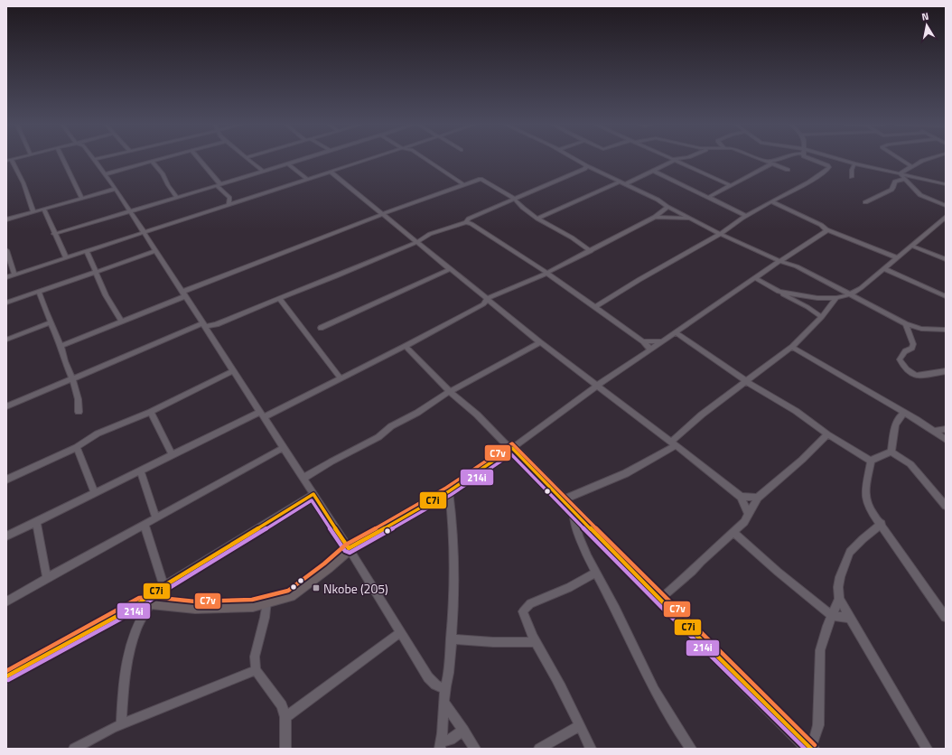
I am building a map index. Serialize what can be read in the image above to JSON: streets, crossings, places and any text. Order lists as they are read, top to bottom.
{
  "places": {
    "transit": ["Nkobe (205)"]
  },
  "lines": ["transit line C7v", "transit line C7i", "transit line 214i"],
  "north": "top"
}
